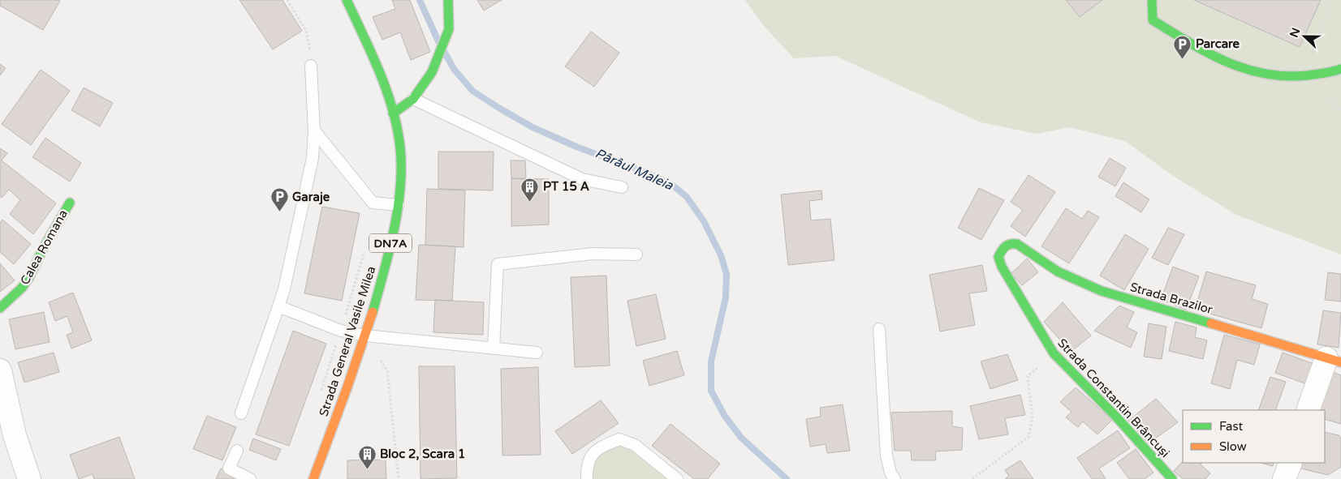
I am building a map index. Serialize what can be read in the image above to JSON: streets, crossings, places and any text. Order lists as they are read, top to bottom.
{
  "streets": {
    "street": [
      "DN7A",
      "Calea Romana",
      "Strada Brazilor",
      "Strada General Vasile Milea",
      "Strada Constantin Brâncuși"
    ]
  },
  "crossings": [
    ["Strada Brazilor", "Strada Constantin Brâncuși"]
  ],
  "water": ["Pârâul Maleia"],
  "places": {
    "parking": ["Parcare", "Garaje"],
    "building": ["PT 15 A", "Bloc 2, Scara 1"]
  },
  "legend": ["Fast", "Slow"],
  "north": "left"
}
